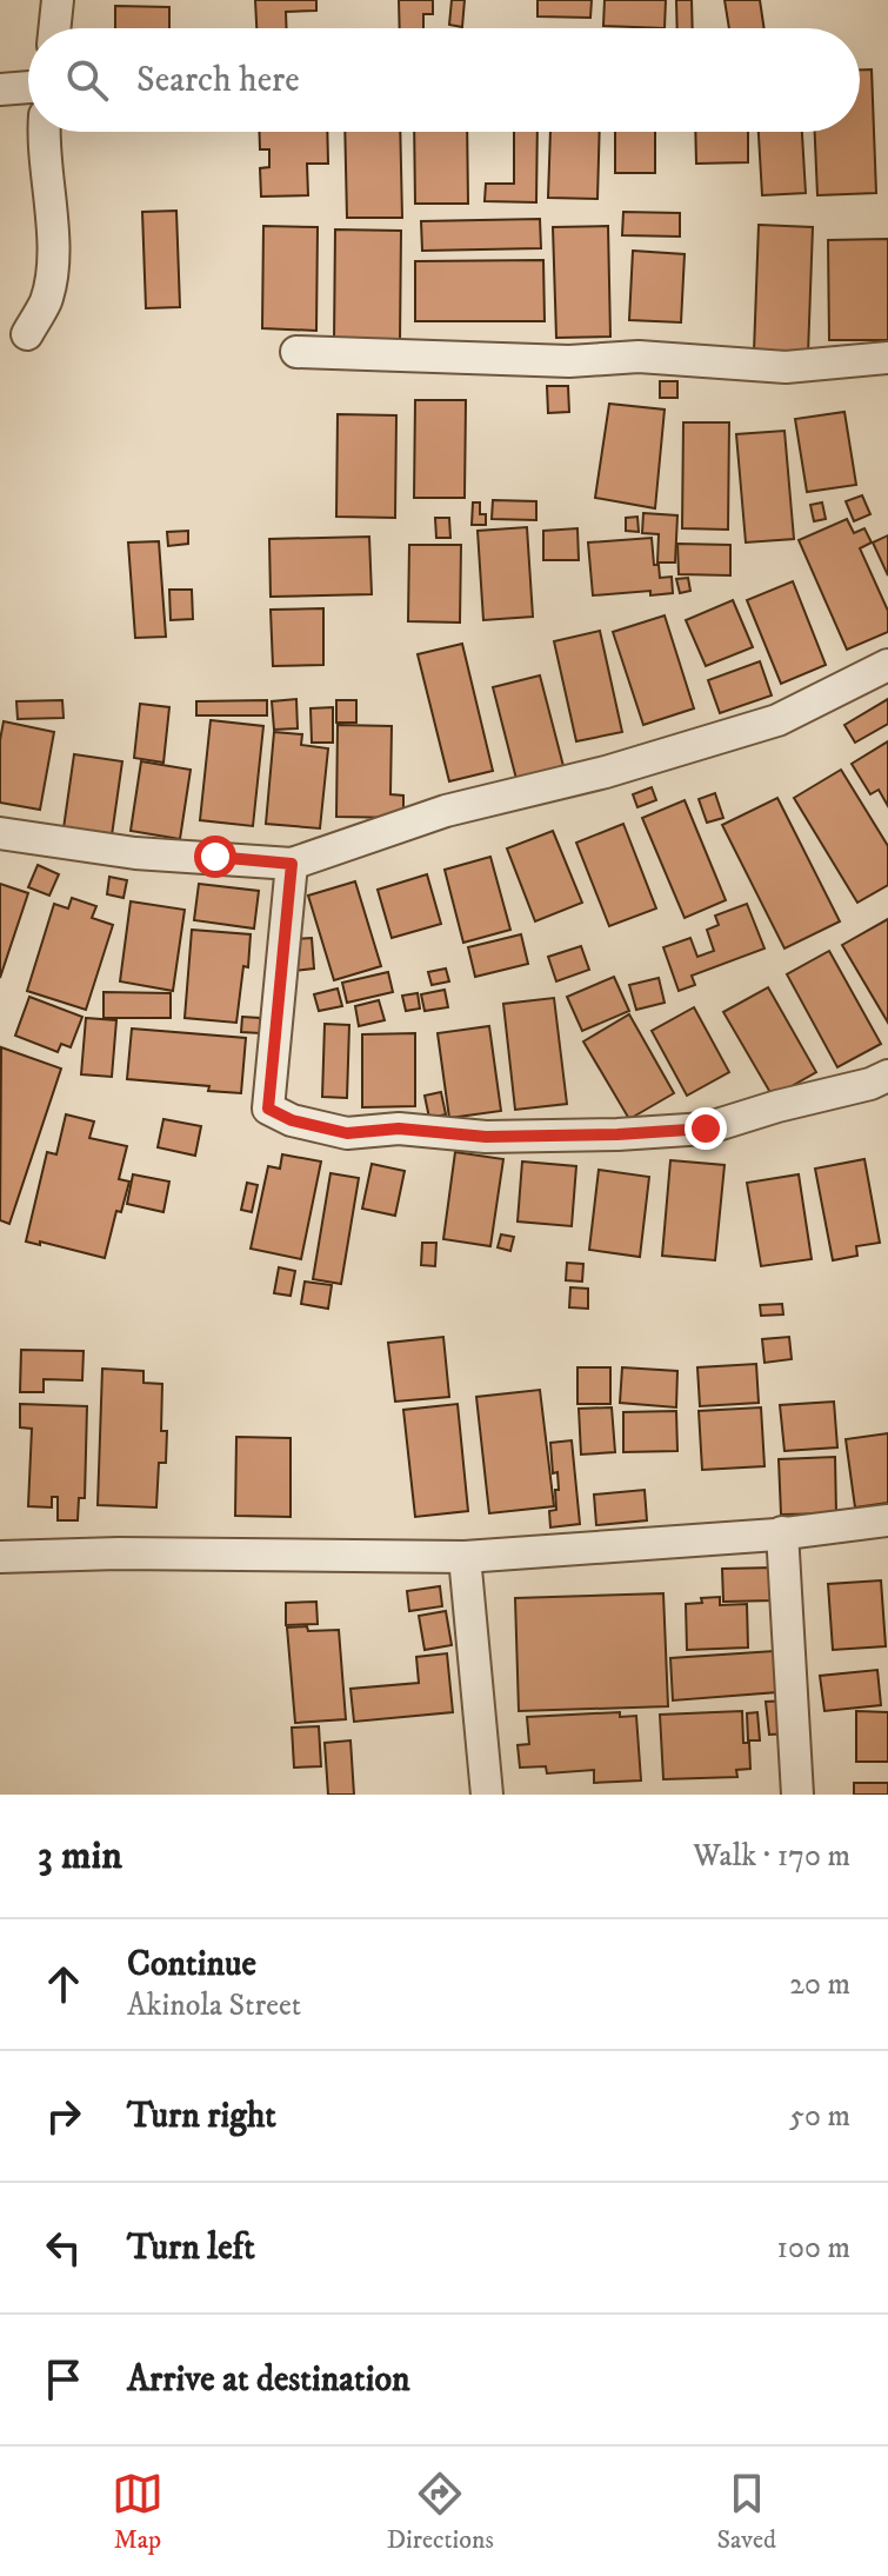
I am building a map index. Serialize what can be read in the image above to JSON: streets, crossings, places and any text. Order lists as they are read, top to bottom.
{
  "page": {
    "search": "Search here",
    "heading": ["3 min", "Walk · 170 m"],
    "list": [
      ["Continue", "Akinola Street", "20 m"],
      ["Turn right", "50 m"],
      ["Turn left", "100 m"],
      "Arrive at destination"
    ],
    "nav": ["Map", "Directions", "Saved"]
  }
}
